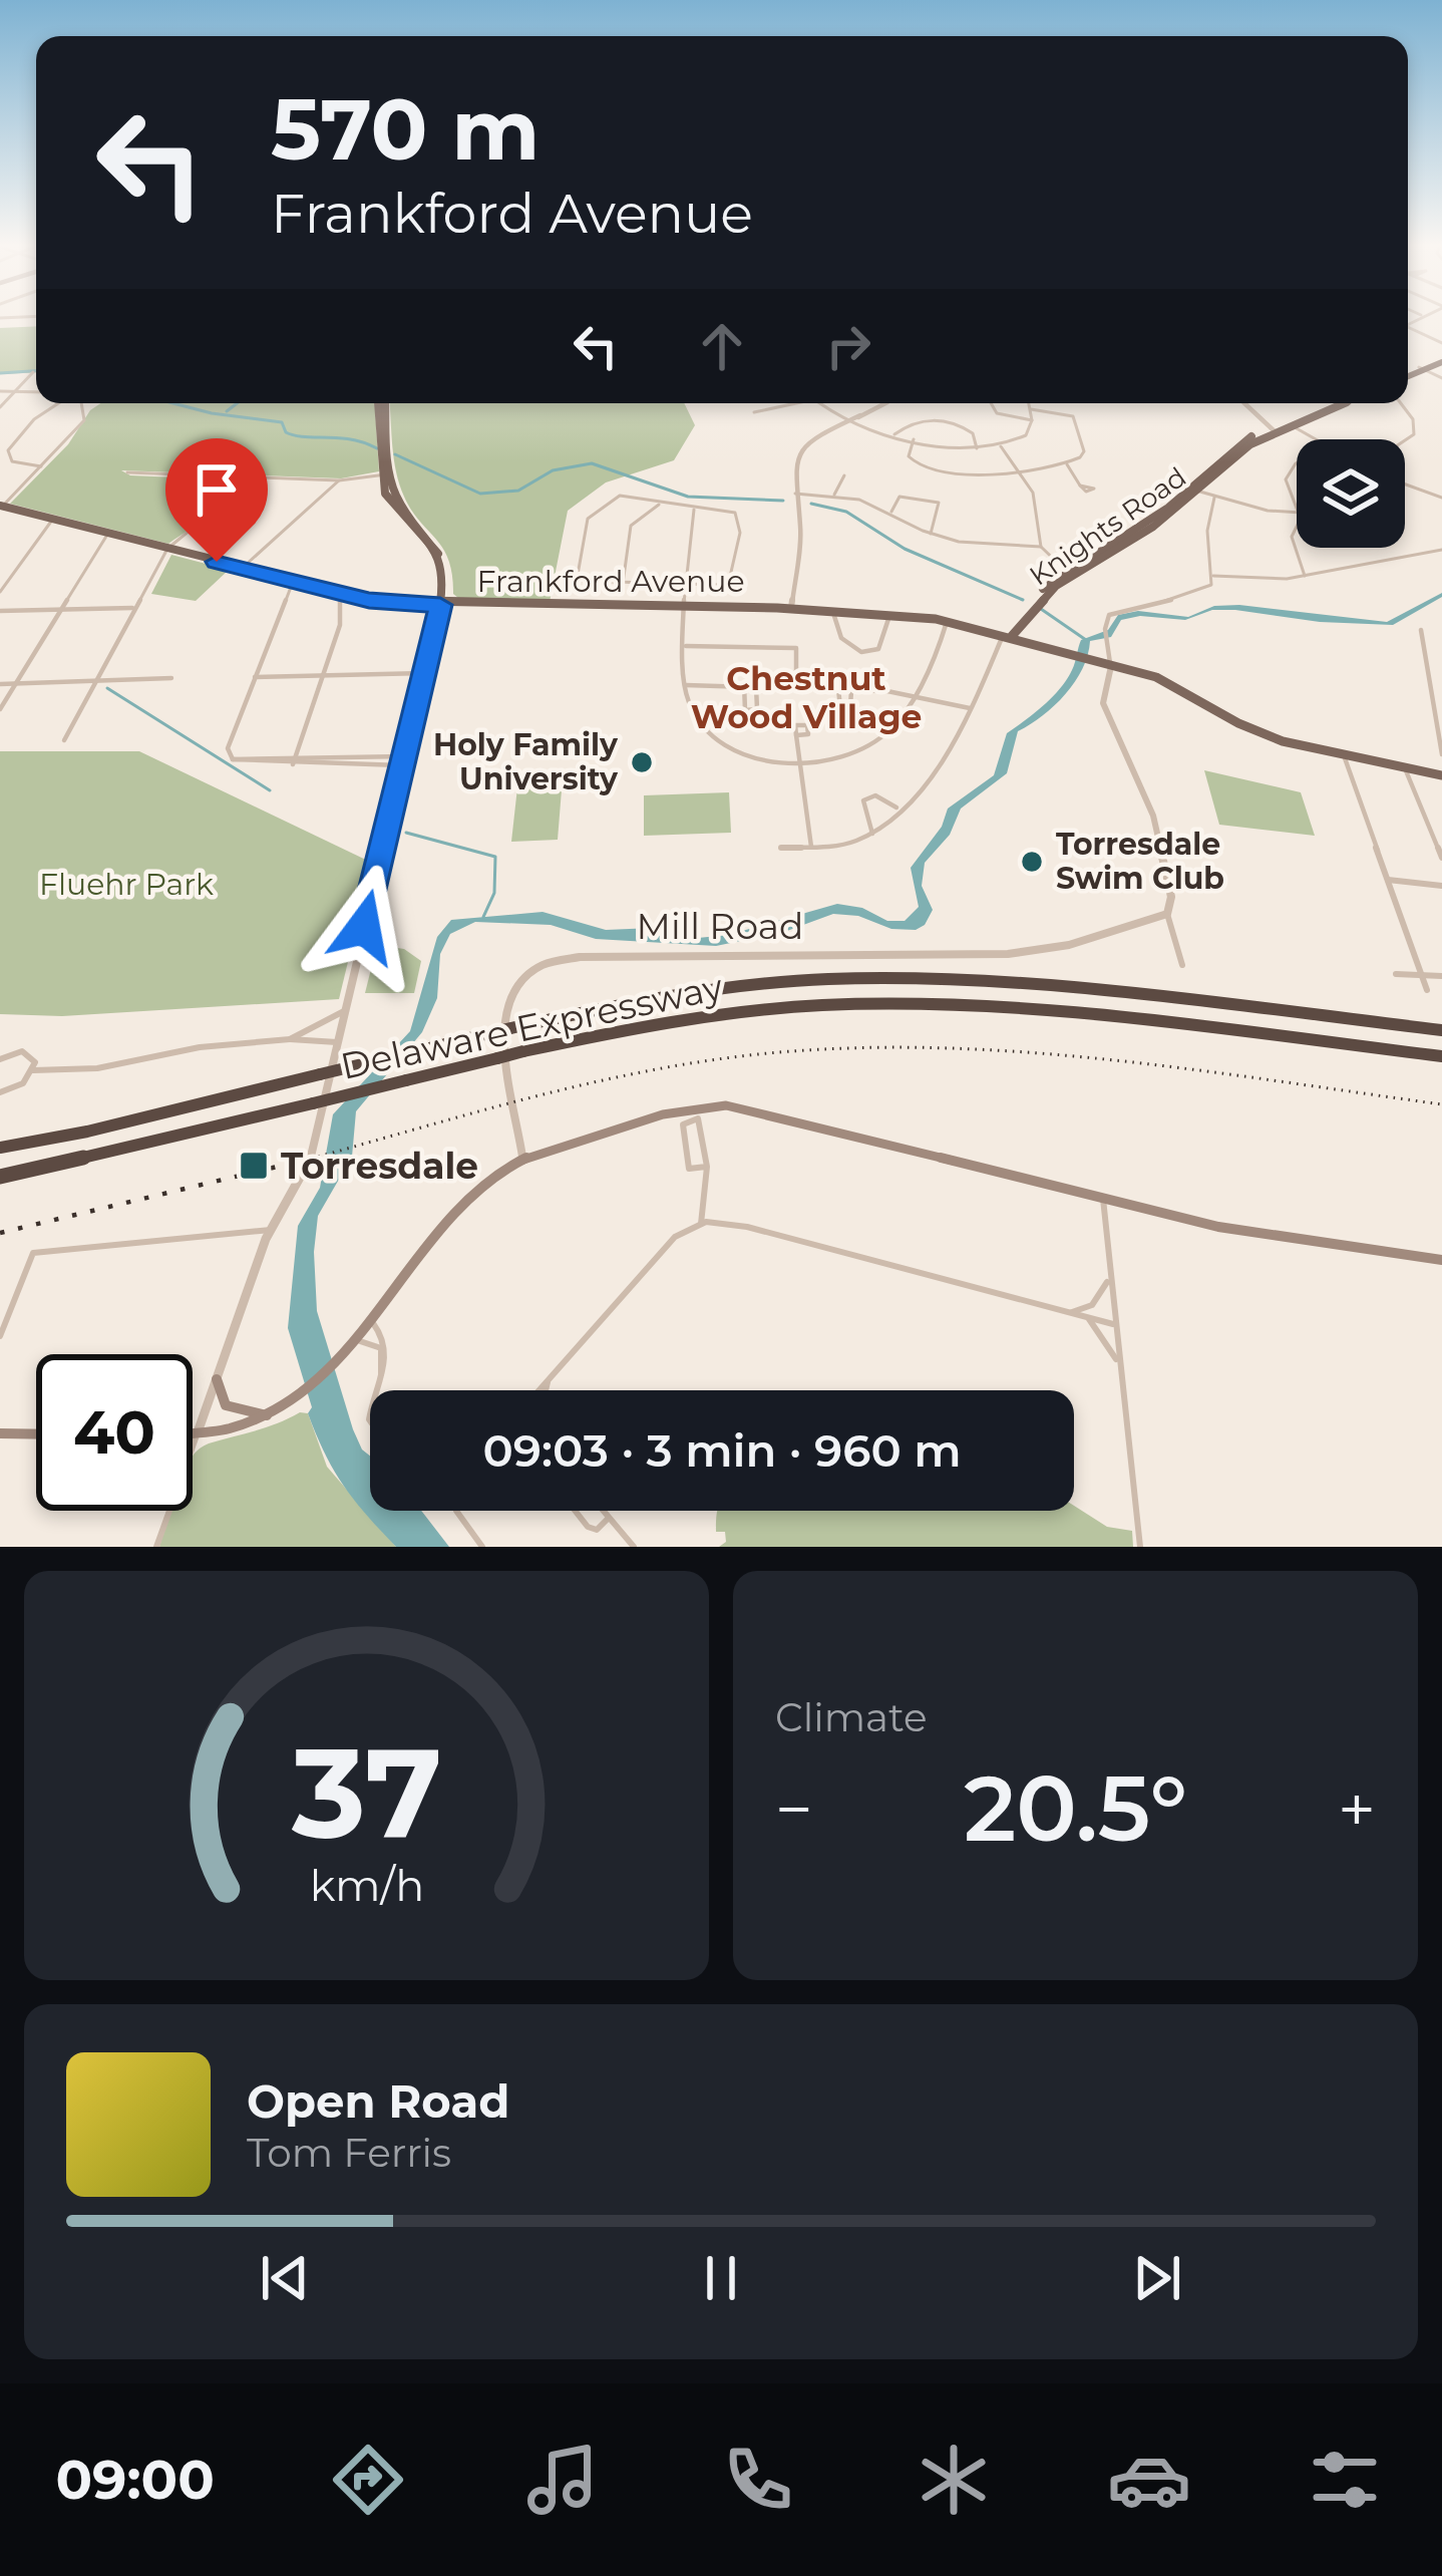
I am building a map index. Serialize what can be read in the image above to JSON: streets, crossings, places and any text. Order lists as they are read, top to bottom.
{
  "streets": {
    "highway": ["Delaware Expressway"],
    "main road": ["Knights Road", "Frankford Avenue"],
    "street": ["Mill Road"]
  },
  "crossings": [
    ["Knights Road", "Frankford Avenue"]
  ],
  "districts": ["Chestnut Wood Village"],
  "parks": ["Fluehr Park"],
  "places": {
    "other": ["Holy Family University", "Torresdale Swim Club"],
    "transit": ["Torresdale"]
  },
  "page": {
    "turn": ["570 m", "Frankford Avenue"],
    "limit": "40",
    "trip": "09:03 · 3 min · 960 m",
    "tile": "Climate",
    "heat": ["−", "20.5°", "+"],
    "song": ["Open Road", "Tom Ferris"],
    "tabs": "09:00",
    "gauge": ["37", "km/h"]
  }
}
